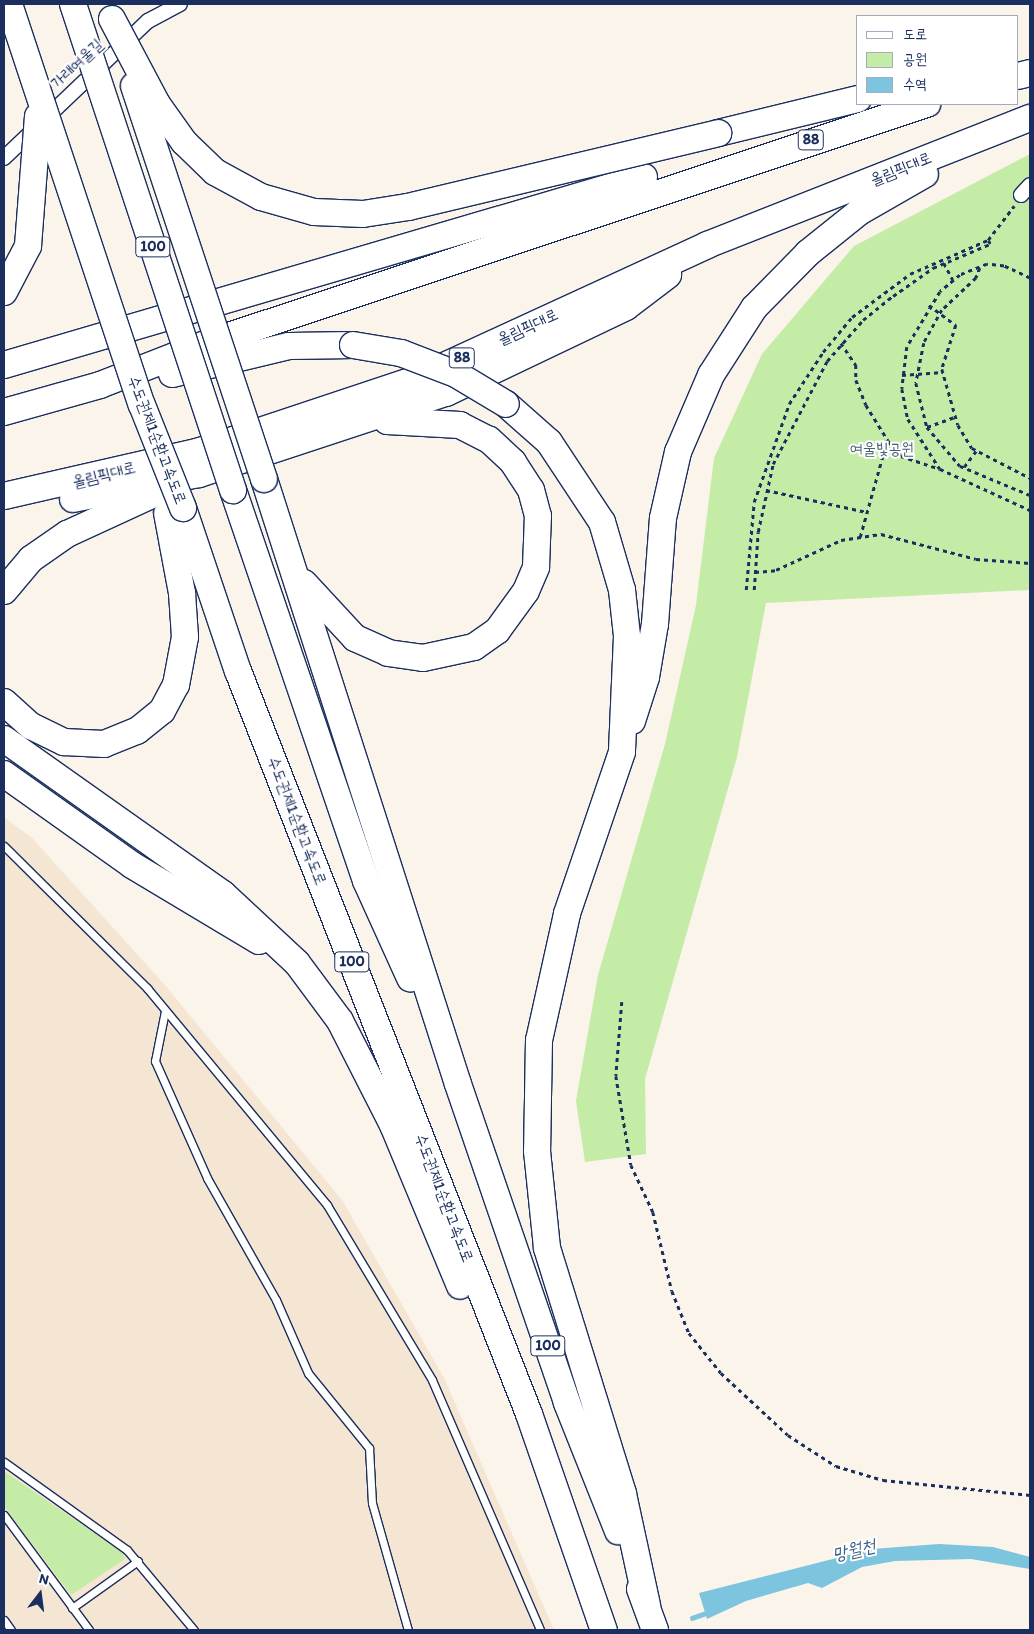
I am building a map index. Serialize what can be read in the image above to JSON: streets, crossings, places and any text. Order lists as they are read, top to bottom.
{
  "streets": {
    "highway": [
      "88",
      "올림픽대로",
      "100",
      "수도권제1순환고속도로"
    ],
    "street": ["가래여울길"]
  },
  "water": ["망월천"],
  "parks": ["여울빛공원"],
  "legend": ["도로", "공원", "수역"],
  "north": "top"
}
